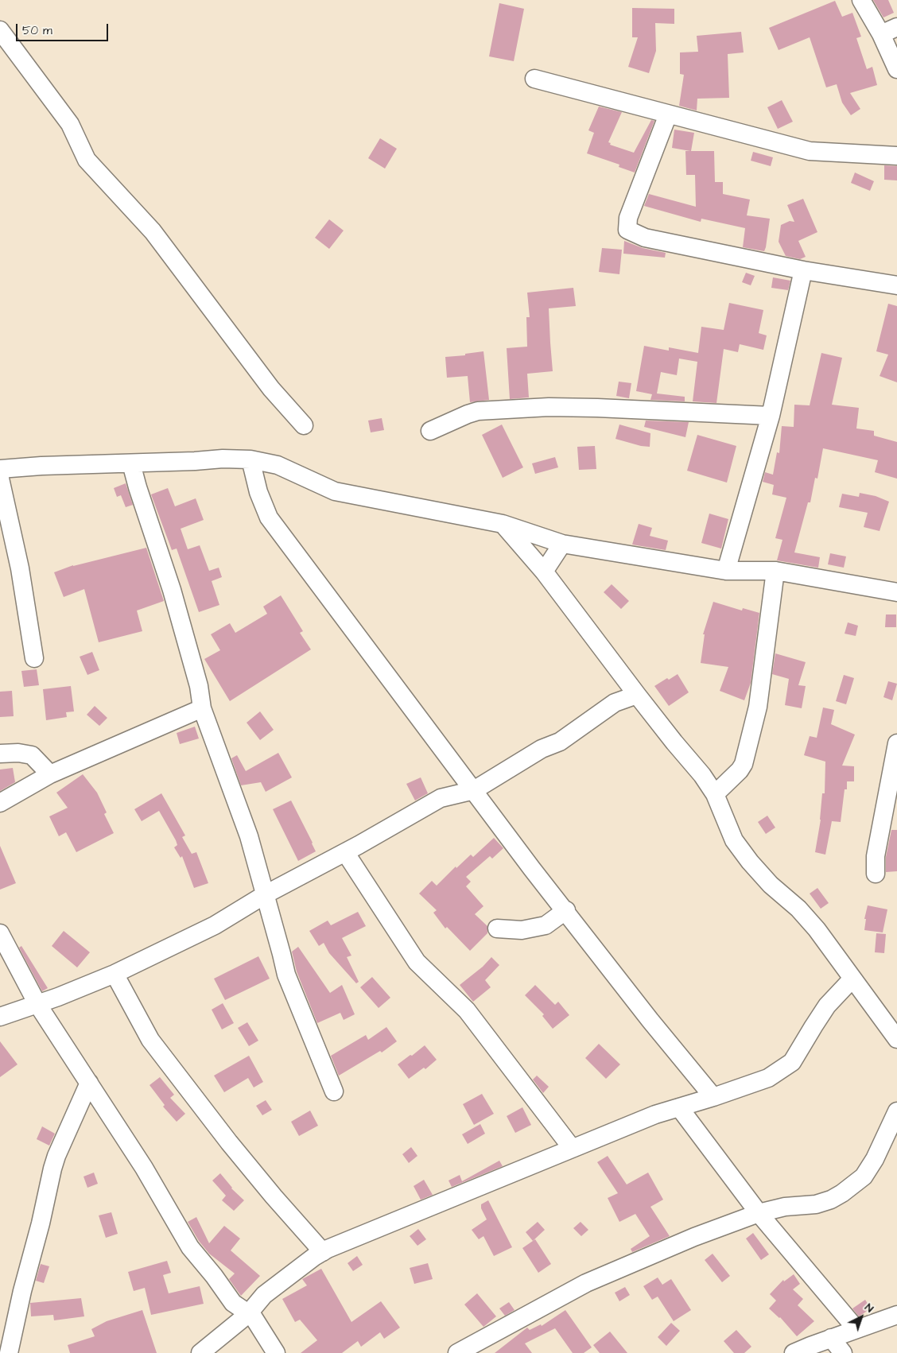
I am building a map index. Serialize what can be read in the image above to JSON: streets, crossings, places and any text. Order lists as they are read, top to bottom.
{
  "scale_bar": "50 m",
  "north": "top right"
}
